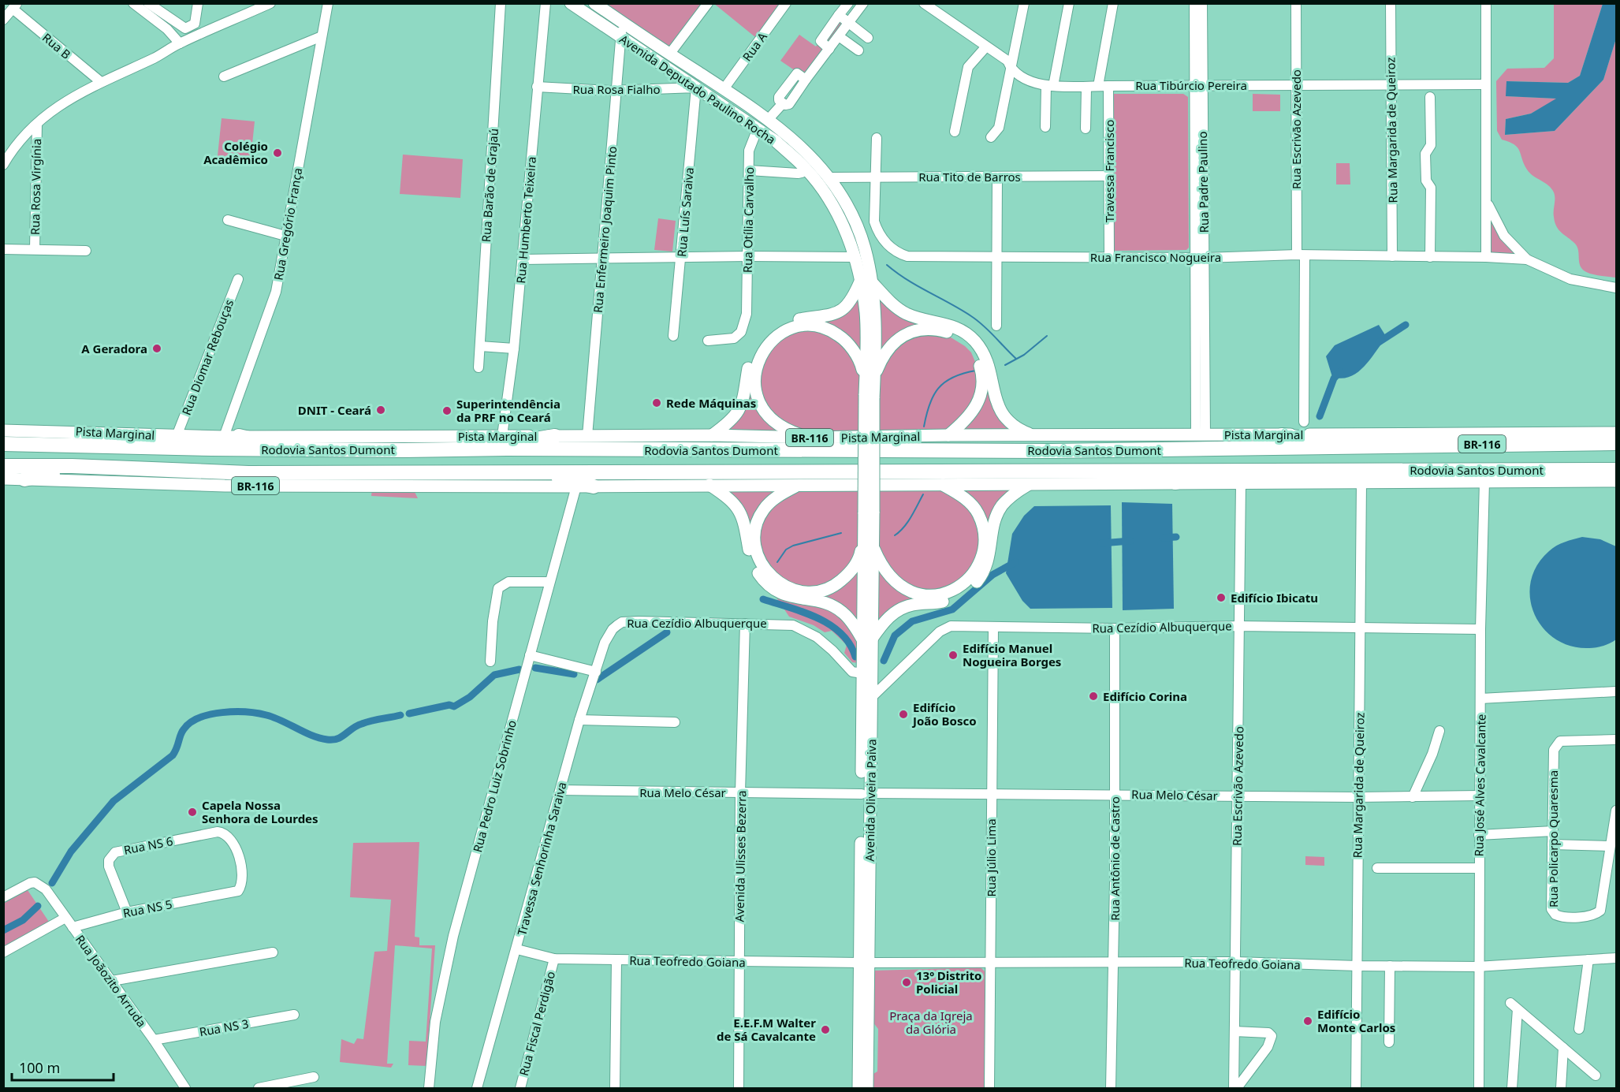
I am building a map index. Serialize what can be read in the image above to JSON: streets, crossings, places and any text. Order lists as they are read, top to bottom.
{
  "streets": {
    "highway": ["BR-116", "Rodovia Santos Dumont"],
    "main road": ["Avenida Deputado Paulino Rocha", "Pista Marginal", "Avenida Oliveira Paiva"],
    "street": [
      "Rua B",
      "Rua A",
      "Rua Tibúrcio Pereira",
      "Rua Rosa Fialho",
      "Rua Escrivão Azevedo",
      "Rua Margarida de Queiroz",
      "Travessa Francisco",
      "Rua Tito de Barros",
      "Rua Padre Paulino",
      "Rua Barão de Grajaú",
      "Rua Rosa Virgínia",
      "Rua Luís Saraiva",
      "Rua Humberto Teixeira",
      "Rua Otília Carvalho",
      "Rua Gregório França",
      "Rua Enfermeiro Joaquim Pinto",
      "Rua Francisco Nogueira",
      "Rua Diomar Rebouças",
      "Rua Cezídio Albuquerque",
      "Rua José Alves Cavalcante",
      "Rua Pedro Luiz Sobrinho",
      "Rua Melo César",
      "Rua Policarpo Quaresma",
      "Rua NS 6",
      "Avenida Ulisses Bezerra",
      "Rua Júlio Lima",
      "Travessa Senhorinha Saraiva",
      "Rua Antônio de Castro",
      "Rua NS 5",
      "Rua Teofredo Goiana",
      "Rua Joãozito Arruda",
      "Rua Fiscal Perdigão",
      "Rua NS 3"
    ]
  },
  "crossings": [
    ["Rua A", "Avenida Deputado Paulino Rocha"],
    ["Rua Tibúrcio Pereira", "Rua Escrivão Azevedo"],
    ["Rua Tibúrcio Pereira", "Rua Margarida de Queiroz"],
    ["Rua Tibúrcio Pereira", "Travessa Francisco"],
    ["Rua Tibúrcio Pereira", "Rua Padre Paulino"],
    ["Rua Rosa Fialho", "Avenida Deputado Paulino Rocha"],
    ["Rua Rosa Fialho", "Rua Luís Saraiva"],
    ["Rua Rosa Fialho", "Rua Humberto Teixeira"],
    ["Rua Rosa Fialho", "Rua Enfermeiro Joaquim Pinto"],
    ["Avenida Deputado Paulino Rocha", "Rua Tito de Barros"],
    ["Avenida Deputado Paulino Rocha", "Rua Luís Saraiva"],
    ["Avenida Deputado Paulino Rocha", "Rua Otília Carvalho"],
    ["Avenida Deputado Paulino Rocha", "Rua Enfermeiro Joaquim Pinto"],
    ["Avenida Deputado Paulino Rocha", "Avenida Oliveira Paiva"],
    ["Rua Escrivão Azevedo", "Rua Francisco Nogueira"],
    ["Rua Escrivão Azevedo", "BR-116"],
    ["Rua Escrivão Azevedo", "Rodovia Santos Dumont"],
    ["Rua Escrivão Azevedo", "Rua Cezídio Albuquerque"],
    ["Rua Escrivão Azevedo", "Rua Melo César"],
    ["Rua Escrivão Azevedo", "Rua Teofredo Goiana"],
    ["Rua Margarida de Queiroz", "Rua Francisco Nogueira"],
    ["Rua Margarida de Queiroz", "BR-116"],
    ["Rua Margarida de Queiroz", "Rua Cezídio Albuquerque"],
    ["Rua Margarida de Queiroz", "Rua Melo César"],
    ["Rua Margarida de Queiroz", "Rua Teofredo Goiana"],
    ["Travessa Francisco", "Rua Tito de Barros"],
    ["Travessa Francisco", "Rua Francisco Nogueira"],
    ["Rua Tito de Barros", "Rua Francisco Nogueira"],
    ["Rua Padre Paulino", "Rua Francisco Nogueira"],
    ["Rua Padre Paulino", "Pista Marginal"],
    ["Rua Humberto Teixeira", "Pista Marginal"],
    ["Rua Gregório França", "Pista Marginal"],
    ["Rua Enfermeiro Joaquim Pinto", "Pista Marginal"],
    ["Rua Diomar Rebouças", "Pista Marginal"],
    ["BR-116", "Rodovia Santos Dumont"],
    ["BR-116", "Rua José Alves Cavalcante"],
    ["BR-116", "Rua Pedro Luiz Sobrinho"],
    ["Rua Cezídio Albuquerque", "Rua José Alves Cavalcante"],
    ["Rua Cezídio Albuquerque", "Avenida Oliveira Paiva"],
    ["Rua Cezídio Albuquerque", "Avenida Ulisses Bezerra"],
    ["Rua Cezídio Albuquerque", "Rua Júlio Lima"],
    ["Rua Cezídio Albuquerque", "Travessa Senhorinha Saraiva"],
    ["Rua Cezídio Albuquerque", "Rua Antônio de Castro"],
    ["Rua José Alves Cavalcante", "Rua Melo César"],
    ["Rua José Alves Cavalcante", "Rua Teofredo Goiana"],
    ["Rua Melo César", "Avenida Oliveira Paiva"],
    ["Rua Melo César", "Avenida Ulisses Bezerra"],
    ["Rua Melo César", "Rua Júlio Lima"],
    ["Rua Melo César", "Travessa Senhorinha Saraiva"],
    ["Rua Melo César", "Rua Antônio de Castro"],
    ["Avenida Oliveira Paiva", "Rua Teofredo Goiana"],
    ["Rua NS 6", "Rua NS 5"],
    ["Avenida Ulisses Bezerra", "Rua Teofredo Goiana"],
    ["Rua Júlio Lima", "Rua Teofredo Goiana"],
    ["Travessa Senhorinha Saraiva", "Rua Teofredo Goiana"],
    ["Rua Antônio de Castro", "Rua Teofredo Goiana"],
    ["Rua NS 5", "Rua Joãozito Arruda"],
    ["Rua Teofredo Goiana", "Rua Fiscal Perdigão"],
    ["Rua Joãozito Arruda", "Rua NS 3"]
  ],
  "parks": ["Praça da Igreja da Glória"],
  "places": [
    "Colégio Acadêmico",
    "A Geradora",
    "Rede Máquinas",
    "DNIT - Ceará",
    "Superintendência da PRF no Ceará",
    "Edifício Ibicatu",
    "Edifício Manuel Nogueira Borges",
    "Edifício Corina",
    "Edifício João Bosco",
    "Capela Nossa Senhora de Lourdes",
    "13º Distrito Policial",
    "Edifício Monte Carlos",
    "E.E.F.M Walter de Sá Cavalcante"
  ],
  "scale_bar": "100 m"
}
